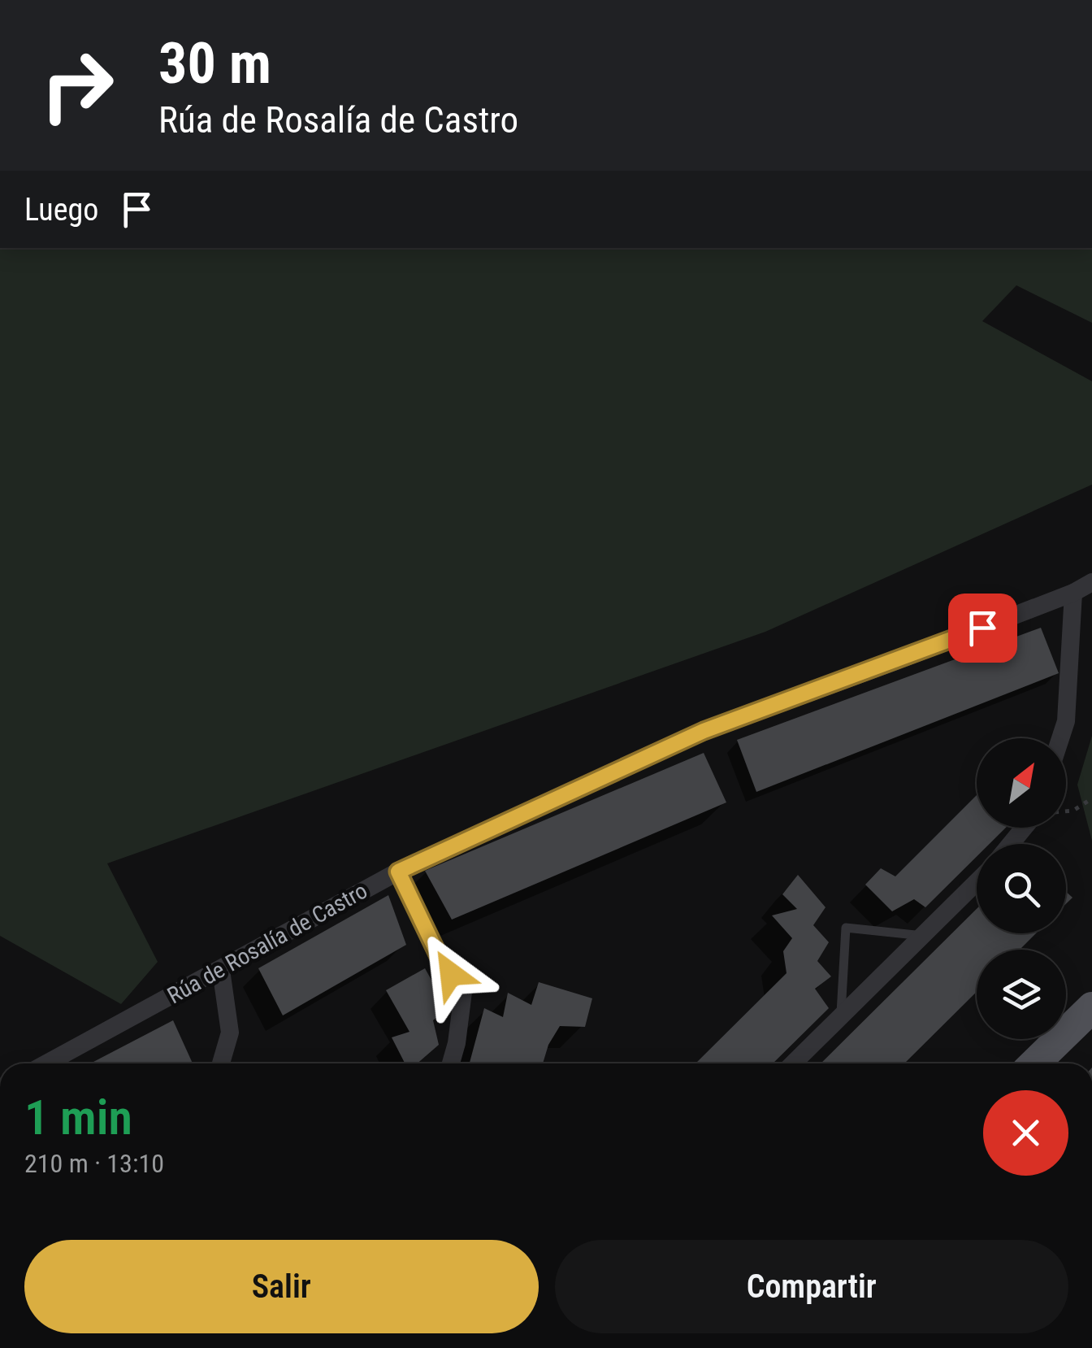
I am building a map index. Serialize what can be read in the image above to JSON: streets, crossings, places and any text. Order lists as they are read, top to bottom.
{
  "streets": {
    "street": ["Rúa de Rosalía de Castro"]
  },
  "north": "top right",
  "page": {
    "turn": ["30 m", "Rúa de Rosalía de Castro"],
    "then": "Luego",
    "heading": ["1 min", "210 m · 13:10"],
    "buttons": ["Salir", "Compartir"]
  }
}
